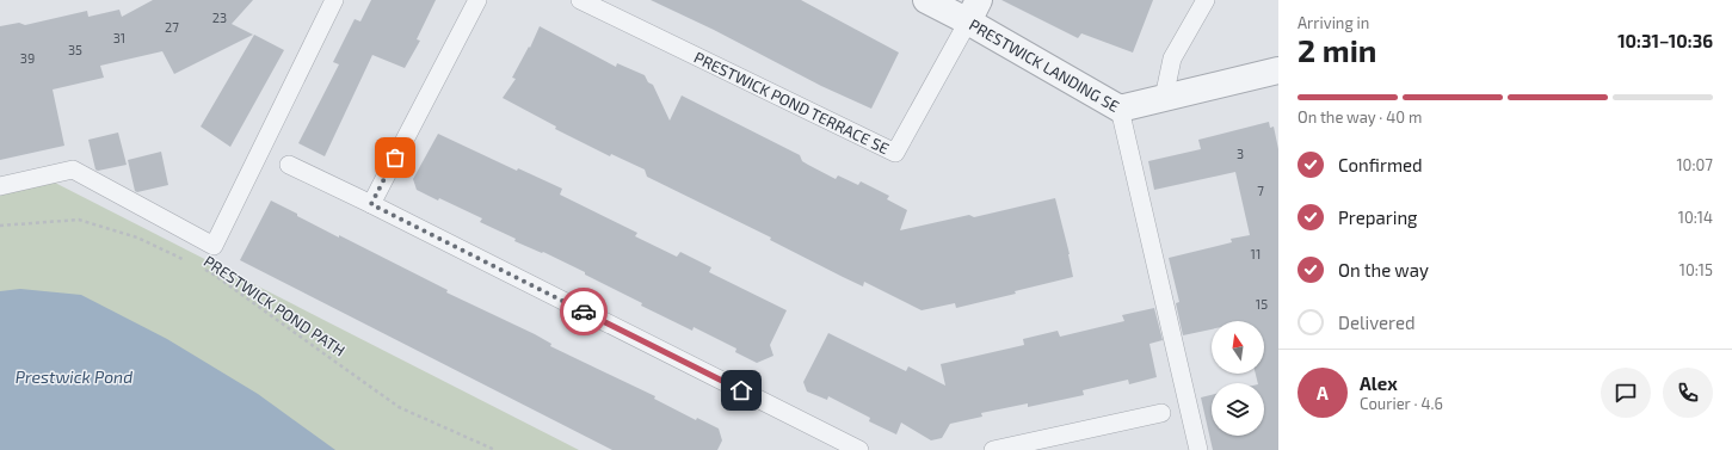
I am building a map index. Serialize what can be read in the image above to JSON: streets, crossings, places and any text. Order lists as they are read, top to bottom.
{
  "streets": {
    "street": ["PRESTWICK LANDING SE"],
    "lane": ["PRESTWICK POND TERRACE SE"],
    "path": ["PRESTWICK POND PATH"]
  },
  "crossings": [
    ["PRESTWICK LANDING SE", "PRESTWICK POND TERRACE SE"]
  ],
  "water": ["Prestwick Pond"],
  "house_numbers": [
    "23",
    "27",
    "31",
    "35",
    "39",
    "3",
    "7",
    "11",
    "15"
  ],
  "north": "top",
  "page": {
    "heading": ["2 min", "Arriving in", "10:31–10:36"],
    "panel": ["Alex", "Courier · 4.6"],
    "bar": "On the way · 40 m",
    "list": [
      ["Confirmed", "10:07"],
      ["Preparing", "10:14"],
      ["On the way", "10:15"],
      "Delivered"
    ],
    "round": "A"
  }
}
